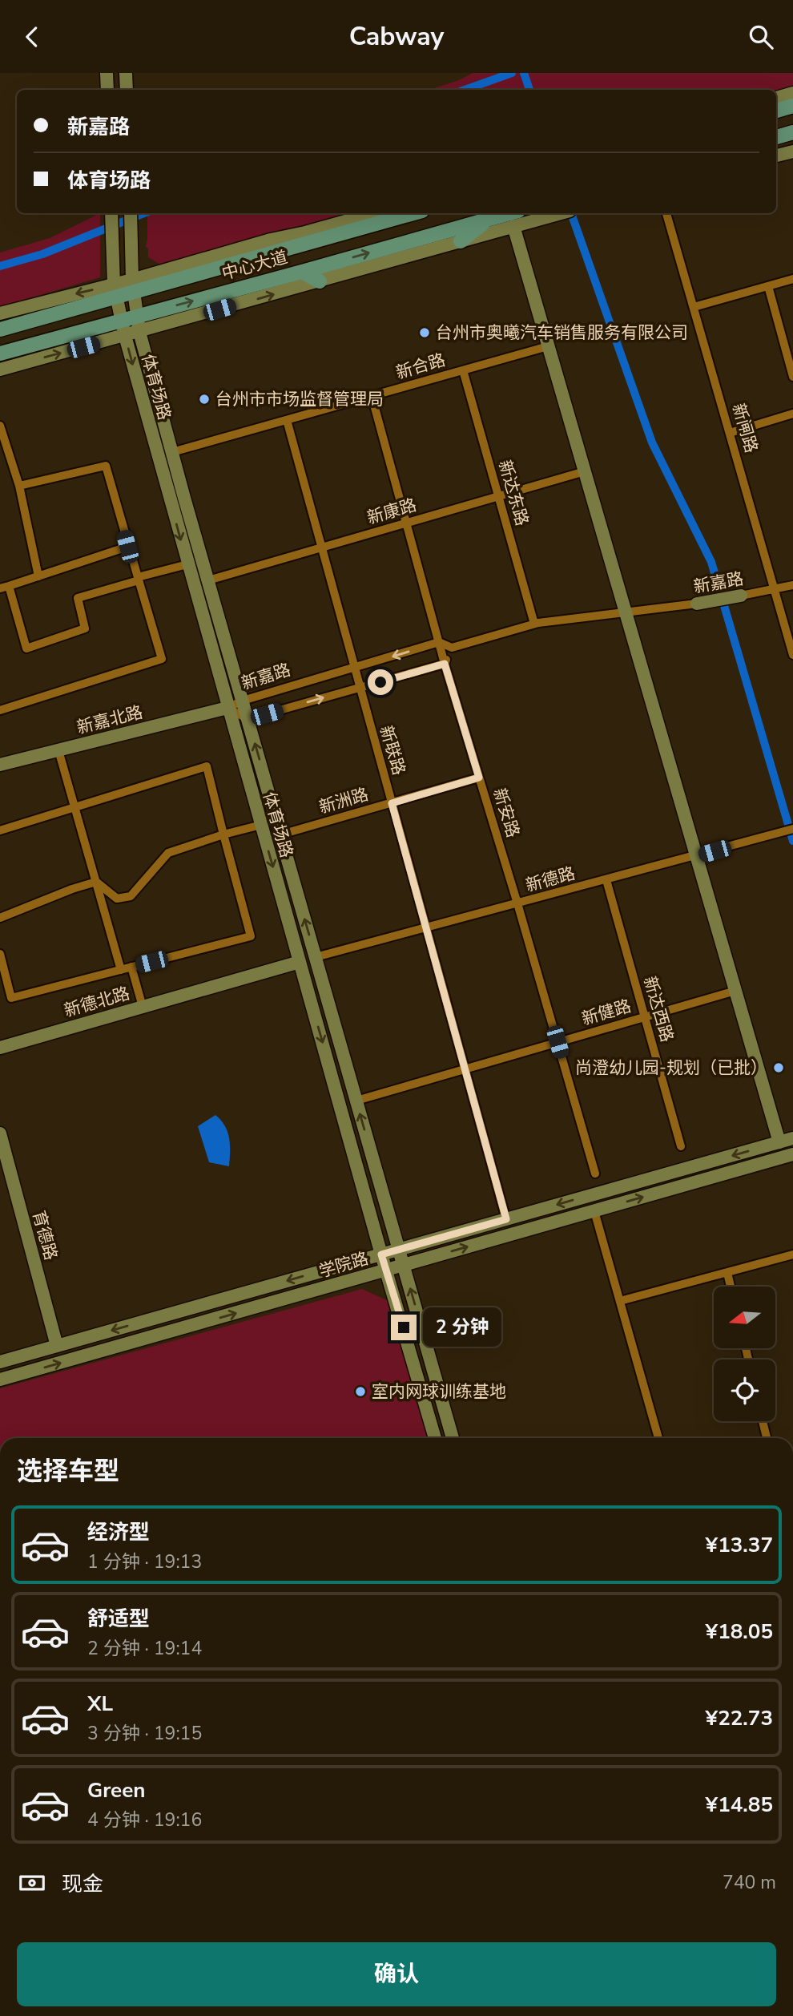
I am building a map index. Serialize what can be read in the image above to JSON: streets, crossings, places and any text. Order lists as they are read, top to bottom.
{
  "streets": {
    "main road": [
      "中心大道",
      "体育场路",
      "新嘉路",
      "新嘉北路",
      "新德北路",
      "育德路",
      "学院路"
    ],
    "street": [
      "新合路",
      "新闸路",
      "新达东路",
      "新康路",
      "新联路",
      "新洲路",
      "新安路",
      "新德路",
      "新达西路",
      "新健路"
    ]
  },
  "crossings": [
    ["中心大道", "体育场路"],
    ["新合路", "新达东路"],
    ["新合路", "新联路"],
    ["新合路", "新安路"],
    ["体育场路", "新嘉路"],
    ["体育场路", "新嘉北路"],
    ["体育场路", "新德北路"],
    ["体育场路", "学院路"],
    ["新闸路", "新嘉路"],
    ["新达东路", "新康路"],
    ["新达东路", "新嘉路"],
    ["新康路", "新联路"],
    ["新康路", "新安路"],
    ["新嘉路", "新嘉北路"],
    ["新嘉路", "新联路"],
    ["新嘉路", "新安路"],
    ["新联路", "新洲路"],
    ["新联路", "新德路"],
    ["新联路", "新健路"],
    ["新联路", "学院路"],
    ["新洲路", "新安路"],
    ["新安路", "新德路"],
    ["新安路", "新健路"],
    ["新德路", "新达西路"],
    ["新达西路", "新健路"],
    ["育德路", "学院路"]
  ],
  "places": [
    "台州市奥曦汽车销售服务有限公司",
    "台州市市场监督管理局",
    "尚澄幼儿园-规划（已批）",
    "室内网球训练基地"
  ],
  "north": "left",
  "page": {
    "header": "Cabway",
    "banner": ["新嘉路", "体育场路"],
    "bubble": "2 分钟",
    "heading": "选择车型",
    "list": [
      {
        "name": "经济型",
        "note": "1 分钟 · 19:13",
        "value": "¥13.37"
      },
      {
        "name": "舒适型",
        "note": "2 分钟 · 19:14",
        "value": "¥18.05"
      },
      {
        "name": "XL",
        "note": "3 分钟 · 19:15",
        "value": "¥22.73"
      },
      {
        "name": "Green",
        "note": "4 分钟 · 19:16",
        "value": "¥14.85"
      }
    ],
    "pay": ["现金", "740 m"],
    "buttons": "确认"
  }
}
